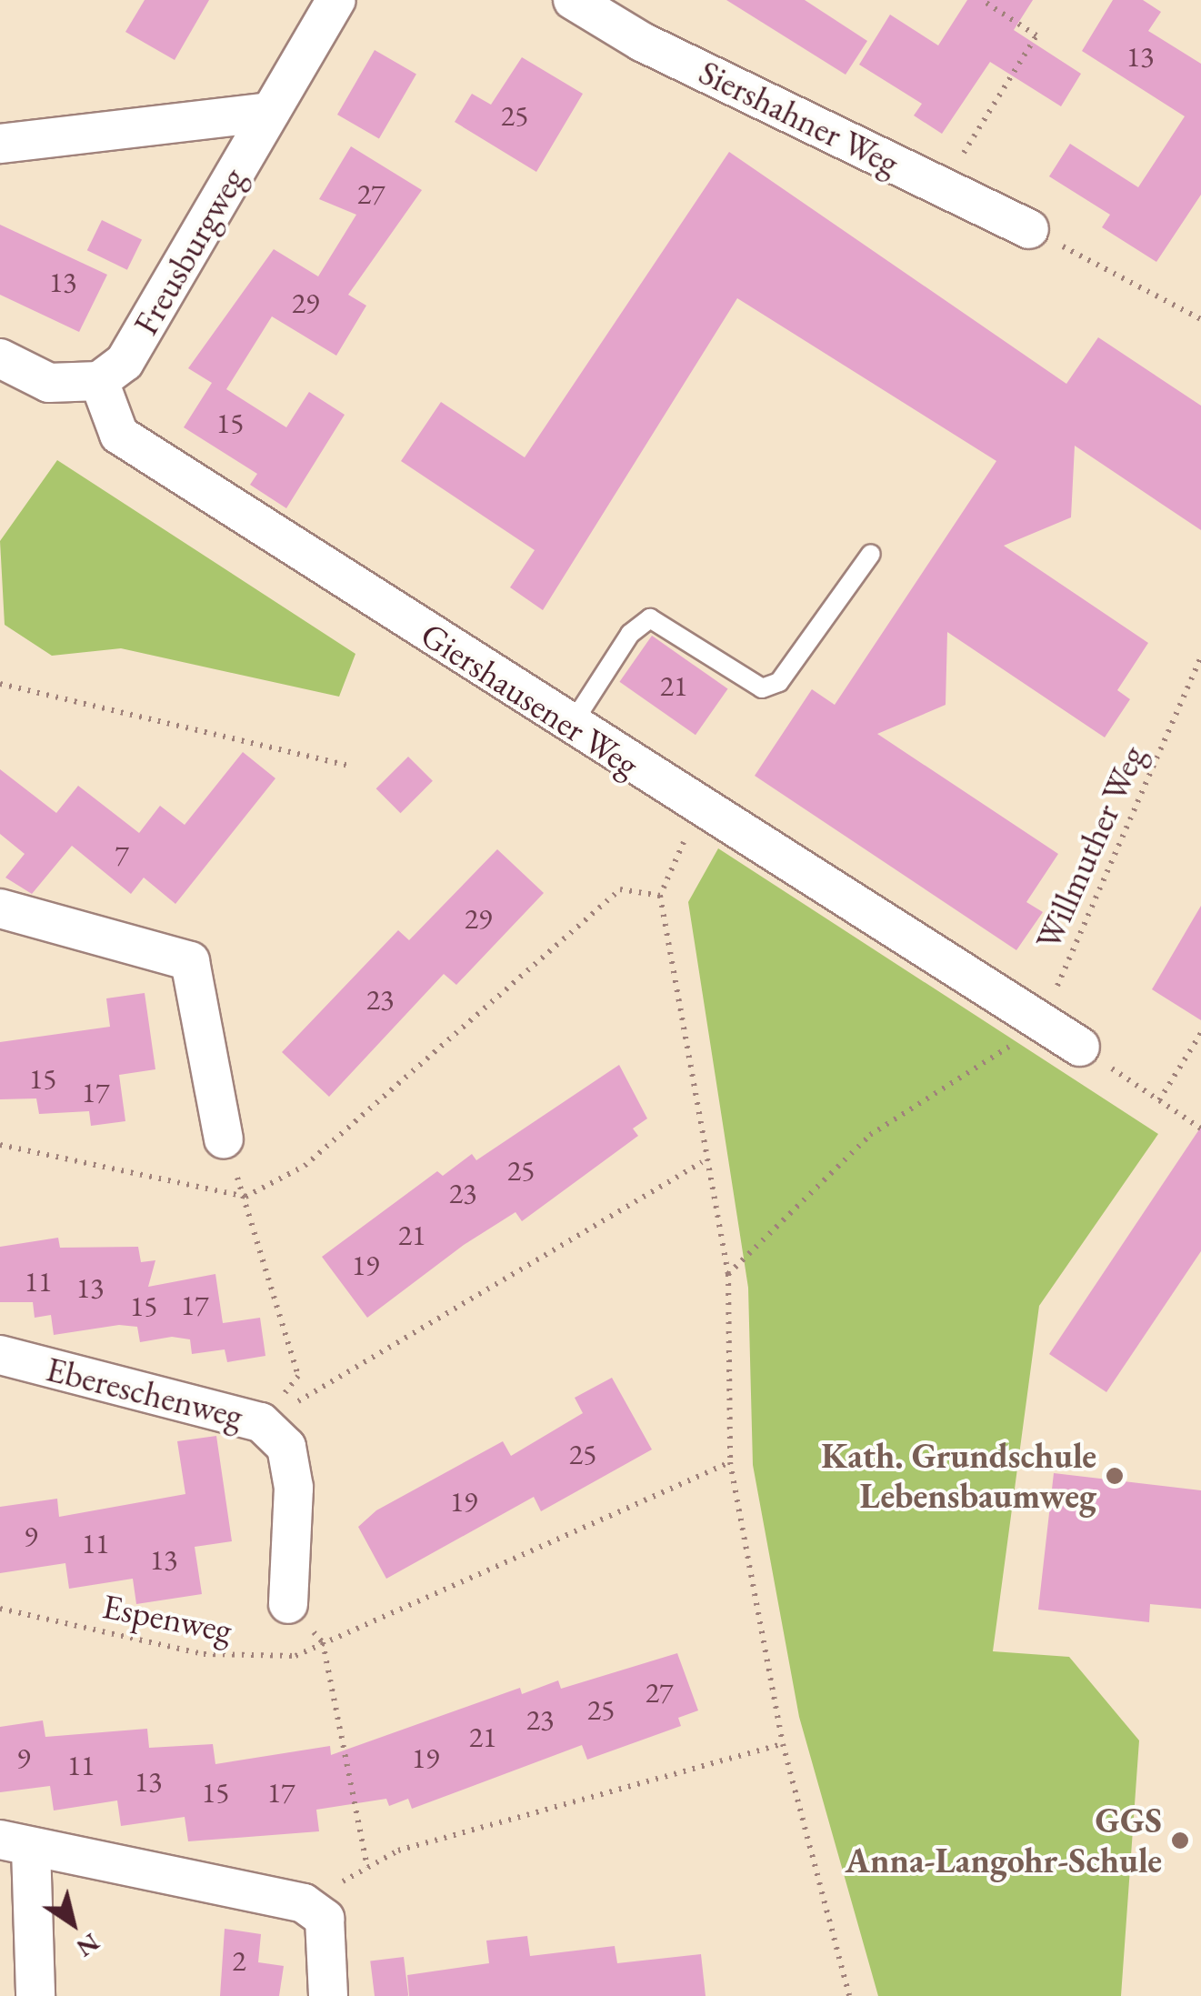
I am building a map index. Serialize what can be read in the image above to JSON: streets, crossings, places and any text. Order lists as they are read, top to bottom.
{
  "streets": {
    "street": [
      "Siershahner Weg",
      "Freusburgweg",
      "Giershausener Weg",
      "Ebereschenweg"
    ],
    "path": ["Willmuther Weg", "Espenweg"]
  },
  "crossings": [
    ["Freusburgweg", "Giershausener Weg"],
    ["Giershausener Weg", "Willmuther Weg"]
  ],
  "places": ["Kath. Grundschule Lebensbaumweg", "GGS Anna-Langohr-Schule"],
  "house_numbers": [
    "13",
    "25",
    "27",
    "13",
    "29",
    "15",
    "21",
    "7",
    "29",
    "23",
    "15",
    "17",
    "25",
    "23",
    "21",
    "19",
    "11",
    "13",
    "17",
    "15",
    "25",
    "19",
    "9",
    "11",
    "13",
    "27",
    "25",
    "23",
    "21",
    "9",
    "19",
    "11",
    "13",
    "15",
    "17",
    "2"
  ],
  "north": "bottom right"
}
